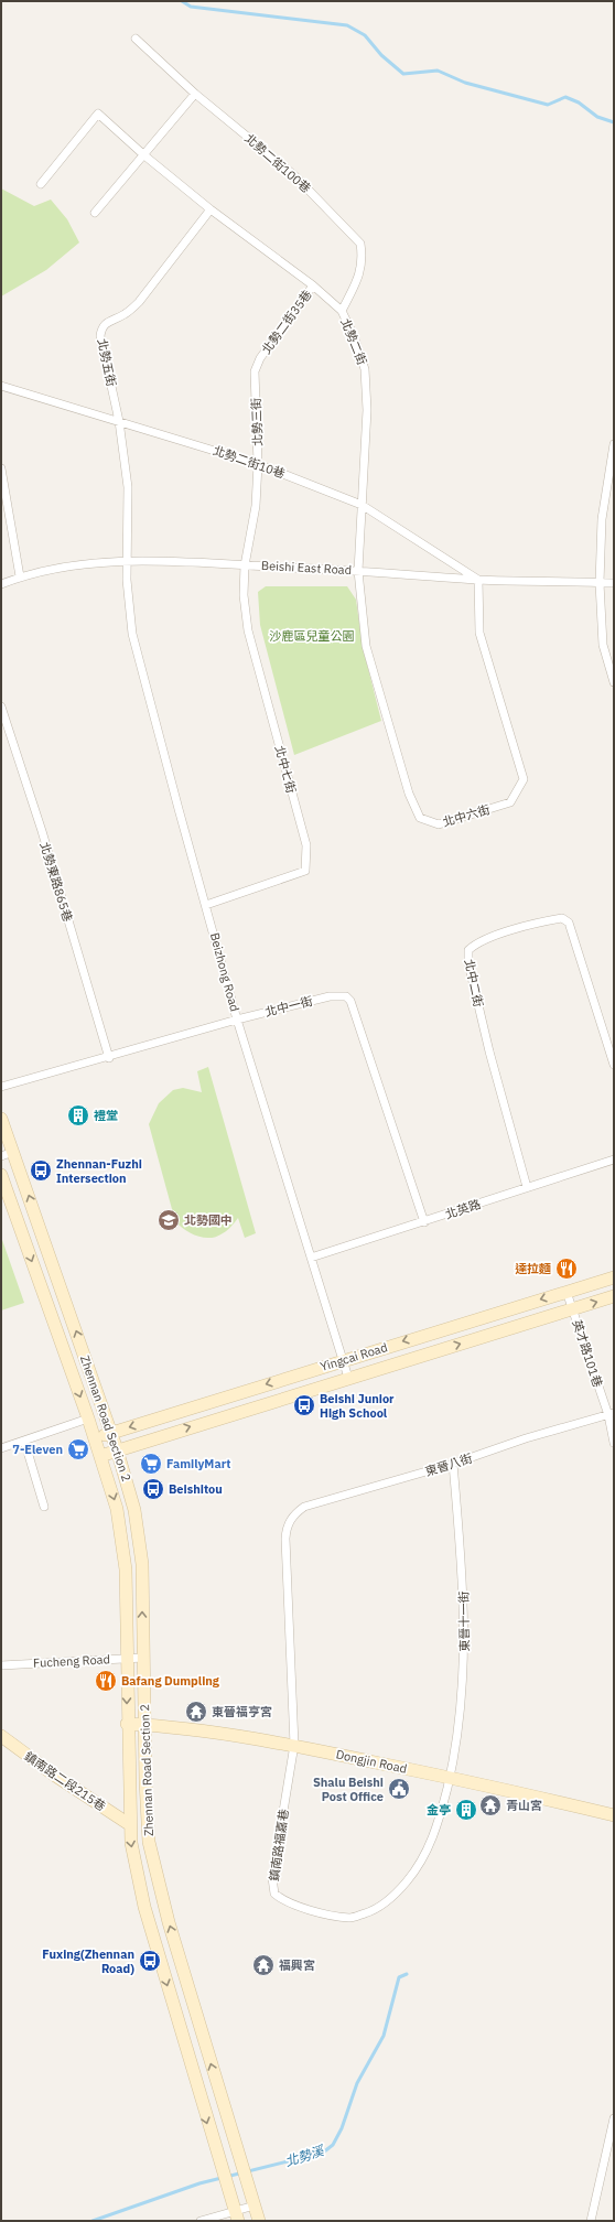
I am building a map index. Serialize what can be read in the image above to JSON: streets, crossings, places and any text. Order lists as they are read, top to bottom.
{
  "streets": {
    "street": [
      "北勢二街100巷",
      "北勢二街35巷",
      "北勢二街",
      "北勢五街",
      "北勢三街",
      "北勢二街10巷",
      "Beishi East Road",
      "北中七街",
      "北中六街",
      "北勢東路865巷",
      "Beizhong Road",
      "北中二街",
      "北中一街",
      "北英路",
      "英才路101巷",
      "Yingcai Road",
      "Zhennan Road Section 2",
      "東晉八街",
      "東晉十一街",
      "Fucheng Road",
      "Dongjin Road",
      "鎮南路二段215巷",
      "鎮南路福嘉巷"
    ]
  },
  "crossings": [
    ["北勢二街100巷", "北勢二街"],
    ["北勢二街35巷", "北勢二街"],
    ["北勢二街35巷", "北勢三街"],
    ["北勢二街", "北勢五街"],
    ["北勢二街", "北勢二街10巷"],
    ["北勢二街", "Beishi East Road"],
    ["北勢二街", "北中六街"],
    ["北勢五街", "北勢二街10巷"],
    ["北勢五街", "Beishi East Road"],
    ["北勢五街", "Beizhong Road"],
    ["北勢三街", "北勢二街10巷"],
    ["北勢三街", "Beishi East Road"],
    ["北勢三街", "北中七街"],
    ["北勢二街10巷", "Beishi East Road"],
    ["北勢二街10巷", "北中六街"],
    ["Beishi East Road", "北中七街"],
    ["Beishi East Road", "北中六街"],
    ["Beishi East Road", "Beizhong Road"],
    ["北中七街", "Beizhong Road"],
    ["北勢東路865巷", "北中一街"],
    ["Beizhong Road", "北中一街"],
    ["Beizhong Road", "北英路"],
    ["Beizhong Road", "Yingcai Road"],
    ["北中二街", "北英路"],
    ["北中一街", "北英路"],
    ["英才路101巷", "Yingcai Road"],
    ["英才路101巷", "東晉八街"],
    ["Yingcai Road", "Zhennan Road Section 2"],
    ["Zhennan Road Section 2", "Fucheng Road"],
    ["Zhennan Road Section 2", "Dongjin Road"],
    ["Zhennan Road Section 2", "鎮南路二段215巷"],
    ["東晉八街", "東晉十一街"],
    ["東晉八街", "Dongjin Road"],
    ["東晉八街", "鎮南路福嘉巷"],
    ["東晉十一街", "Dongjin Road"],
    ["東晉十一街", "鎮南路福嘉巷"],
    ["Dongjin Road", "鎮南路福嘉巷"]
  ],
  "water": ["北勢溪"],
  "parks": ["沙鹿區兒童公園"],
  "places": {
    "building": ["禮堂", "金亭"],
    "bus stop": [
      "Zhennan-Fuzhi Intersection",
      "Beishi Junior High School",
      "Beishitou",
      "Fuxing(Zhennan Road)"
    ],
    "school or university": ["北勢國中"],
    "restaurant": ["達拉麵", "Bafang Dumpling"],
    "supermarket": ["7-Eleven", "FamilyMart"],
    "temple": ["東晉福亨宮", "青山宮", "福興宮"],
    "public building": ["Shalu Beishi Post Office"]
  }
}
